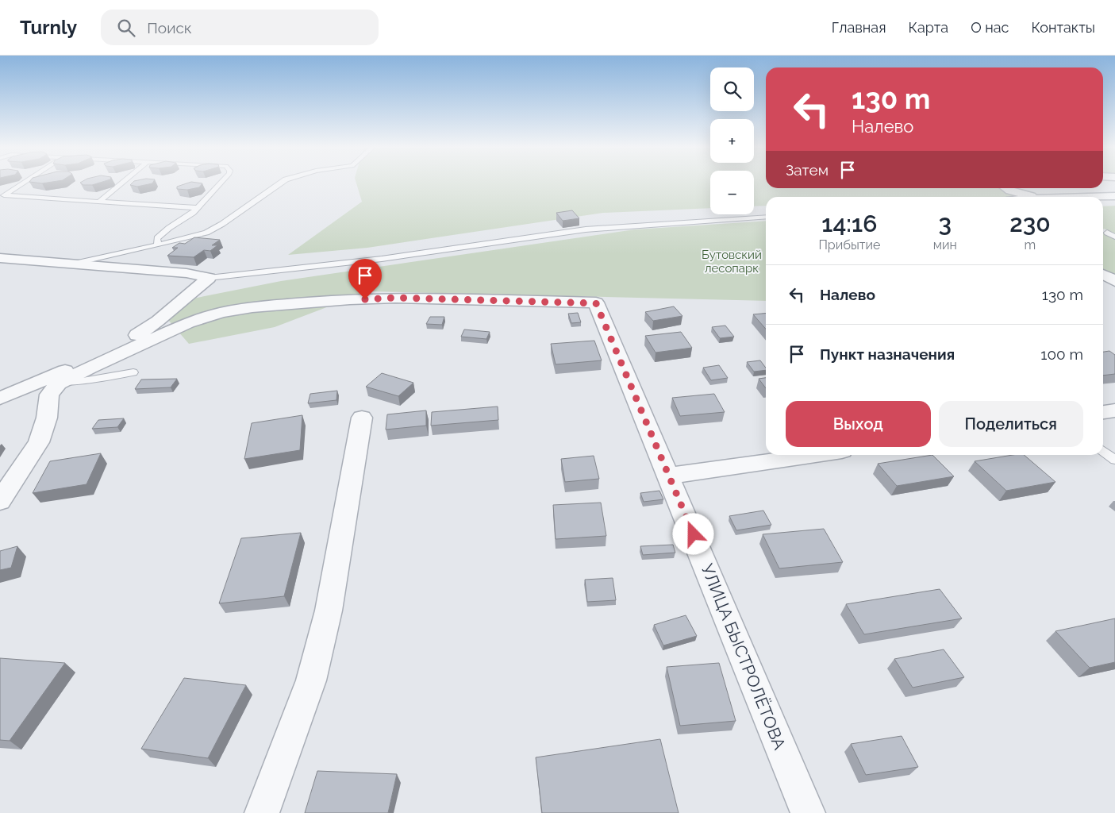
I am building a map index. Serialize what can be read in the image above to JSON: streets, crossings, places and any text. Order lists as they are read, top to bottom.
{
  "streets": {
    "street": ["УЛИЦА БЫСТРОЛЁТОВА"]
  },
  "parks": ["Бутовский лесопарк"],
  "page": {
    "header": "Turnly",
    "search": "Поиск",
    "nav": [
      "Главная",
      "Карта",
      "О нас",
      "Контакты"
    ],
    "map_buttons": ["+", "−"],
    "turn": ["130 m", "Налево"],
    "then": "Затем",
    "eta": [
      "14:16",
      "Прибытие",
      "3",
      "мин",
      "230",
      "m"
    ],
    "list": [
      {
        "name": "Налево",
        "value": "130 m"
      },
      {
        "name": "Пункт назначения",
        "value": "100 m"
      }
    ],
    "buttons": ["Выход", "Поделиться"]
  }
}
